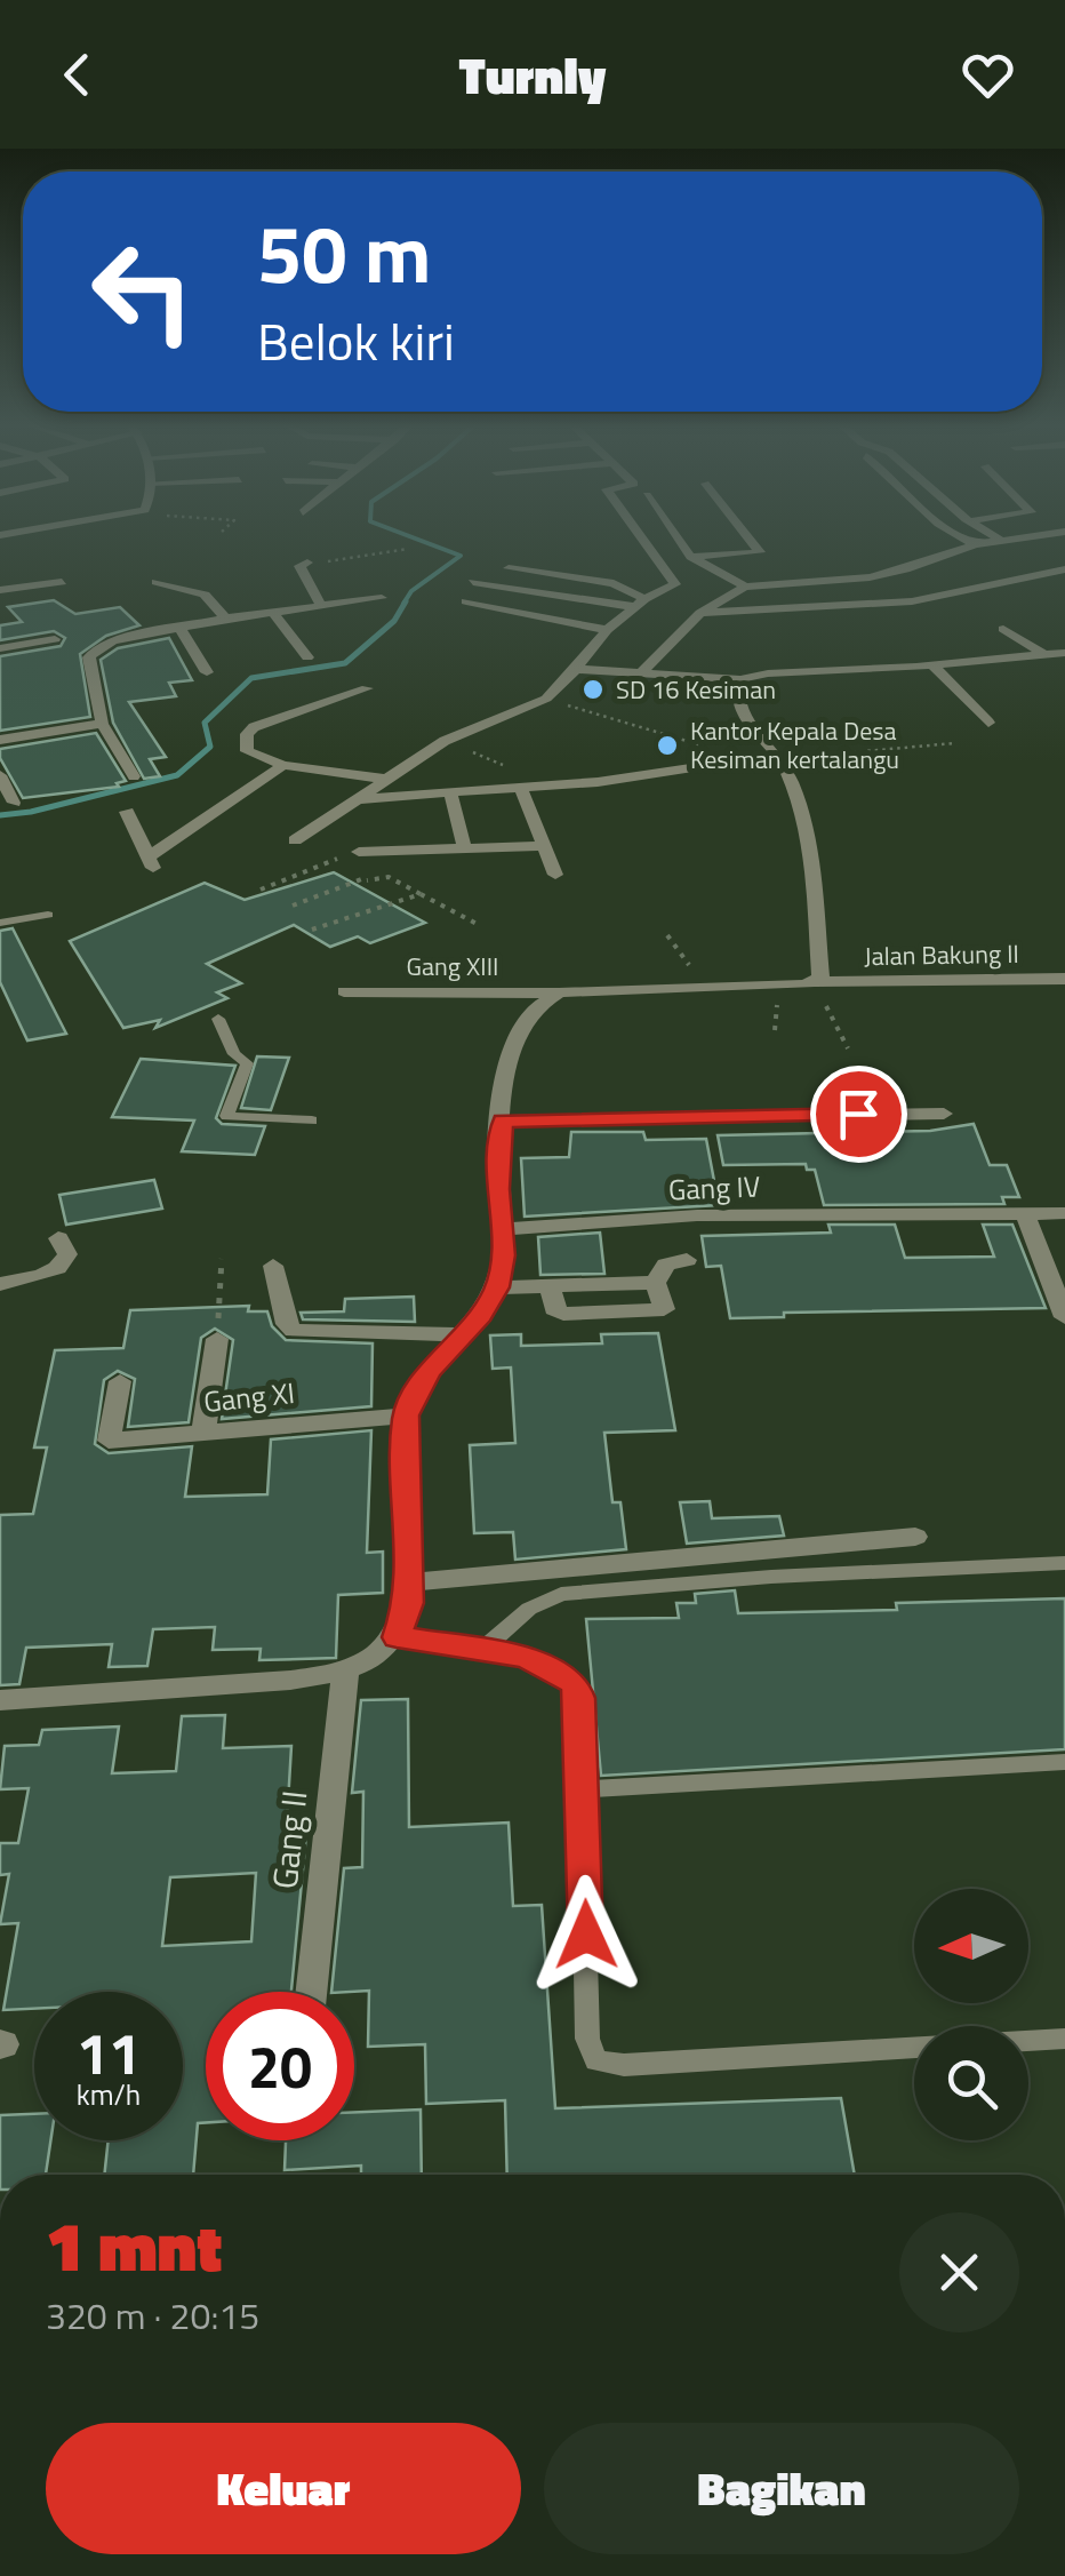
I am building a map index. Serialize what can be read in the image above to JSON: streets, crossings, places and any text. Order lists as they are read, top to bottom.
{
  "streets": {
    "street": [
      "Jalan Bakung II",
      "Gang XIII",
      "Gang IV",
      "Gang XI",
      "Gang II"
    ]
  },
  "crossings": [
    ["Jalan Bakung II", "Gang XIII"]
  ],
  "places": ["SD 16 Kesiman", "Kantor Kepala Desa Kesiman kertalangu"],
  "north": "left",
  "page": {
    "header": "Turnly",
    "turn": ["50 m", "Belok kiri"],
    "speed": "11 km/h",
    "limit": "20",
    "heading": ["1 mnt", "320 m · 20:15"],
    "buttons": ["Keluar", "Bagikan"]
  }
}
